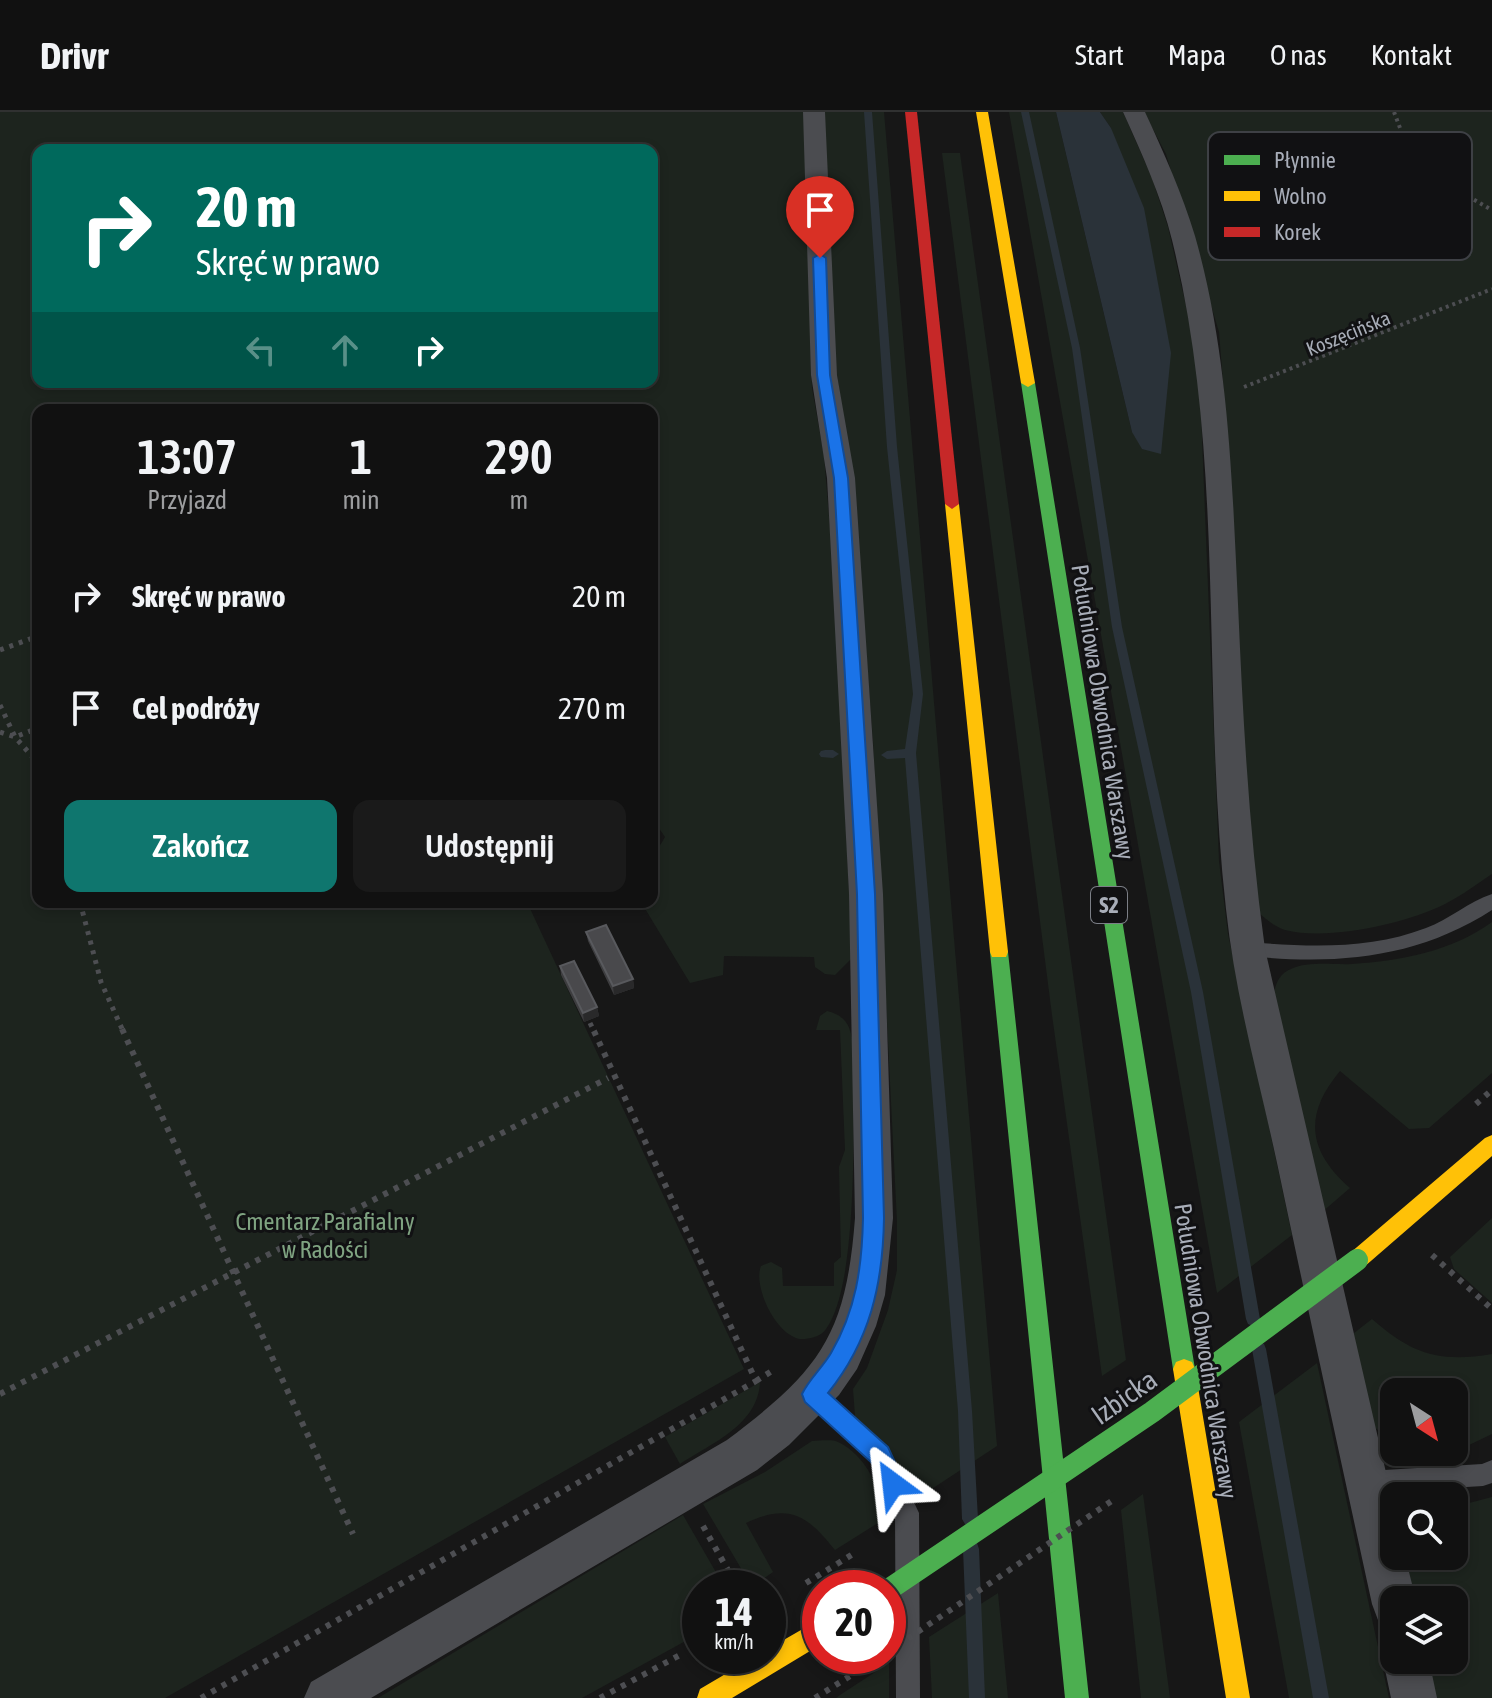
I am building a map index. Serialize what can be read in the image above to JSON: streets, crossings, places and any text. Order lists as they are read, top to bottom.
{
  "streets": {
    "main road": ["Południowa Obwodnica Warszawy", "S2", "Izbicka"],
    "path": ["Koszęcińska"]
  },
  "parks": ["Cmentarz Parafialny w Radości"],
  "legend": ["Płynnie", "Wolno", "Korek"],
  "north": "bottom right",
  "page": {
    "header": "Drivr",
    "nav": [
      "Start",
      "Mapa",
      "O nas",
      "Kontakt"
    ],
    "turn": ["20 m", "Skręć w prawo"],
    "eta": [
      "13:07",
      "Przyjazd",
      "1",
      "min",
      "290",
      "m"
    ],
    "list": [
      {
        "name": "Skręć w prawo",
        "value": "20 m"
      },
      {
        "name": "Cel podróży",
        "value": "270 m"
      }
    ],
    "buttons": ["Zakończ", "Udostępnij"],
    "speed": "14 km/h",
    "limit": "20"
  }
}
